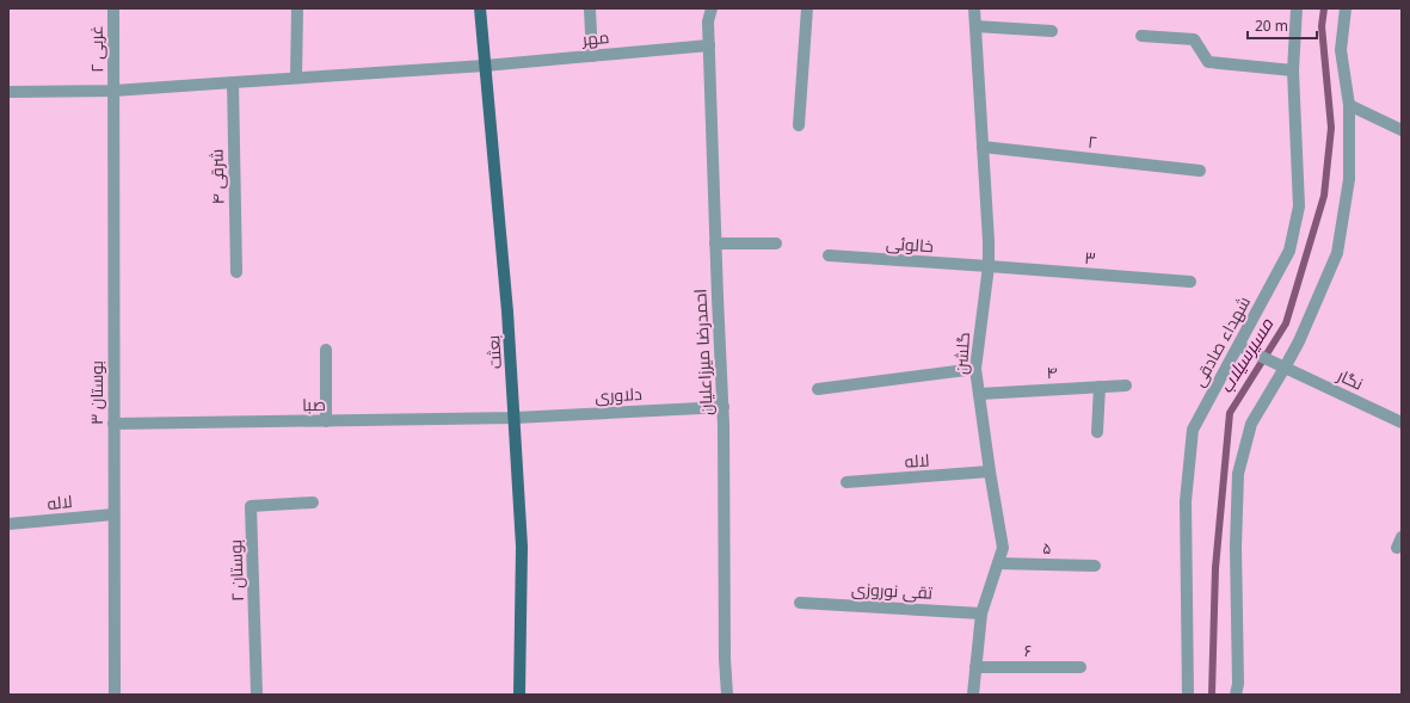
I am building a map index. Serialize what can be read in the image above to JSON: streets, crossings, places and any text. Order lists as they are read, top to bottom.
{
  "streets": {
    "main road": ["بعثت"],
    "street": [
      "مهر",
      "۲ غربی",
      "۲",
      "۴ شرقی",
      "خالوئی",
      "۳",
      "شهداء صادقی",
      "احمدرضا میرزاعلیان",
      "گلشن",
      "۴",
      "نگار",
      "بوستان ۳",
      "دلاوری",
      "صبا",
      "لاله",
      "۵",
      "بوستان ۲",
      "تقی نوروزی",
      "۶"
    ]
  },
  "crossings": [
    ["مهر", "۲ غربی"],
    ["مهر", "۴ شرقی"],
    ["مهر", "بعثت"],
    ["مهر", "احمدرضا میرزاعلیان"],
    ["مهر", "بوستان ۳"],
    ["۲ غربی", "بوستان ۳"],
    ["۲", "گلشن"],
    ["خالوئی", "۳"],
    ["خالوئی", "گلشن"],
    ["۳", "گلشن"],
    ["شهداء صادقی", "نگار"],
    ["بعثت", "دلاوری"],
    ["بعثت", "صبا"],
    ["احمدرضا میرزاعلیان", "دلاوری"],
    ["گلشن", "۴"],
    ["گلشن", "لاله"],
    ["گلشن", "۵"],
    ["گلشن", "تقی نوروزی"],
    ["گلشن", "۶"],
    ["بوستان ۳", "صبا"],
    ["بوستان ۳", "لاله"],
    ["دلاوری", "صبا"]
  ],
  "water": ["مسیرسیلاب"],
  "scale_bar": "20 m"
}
